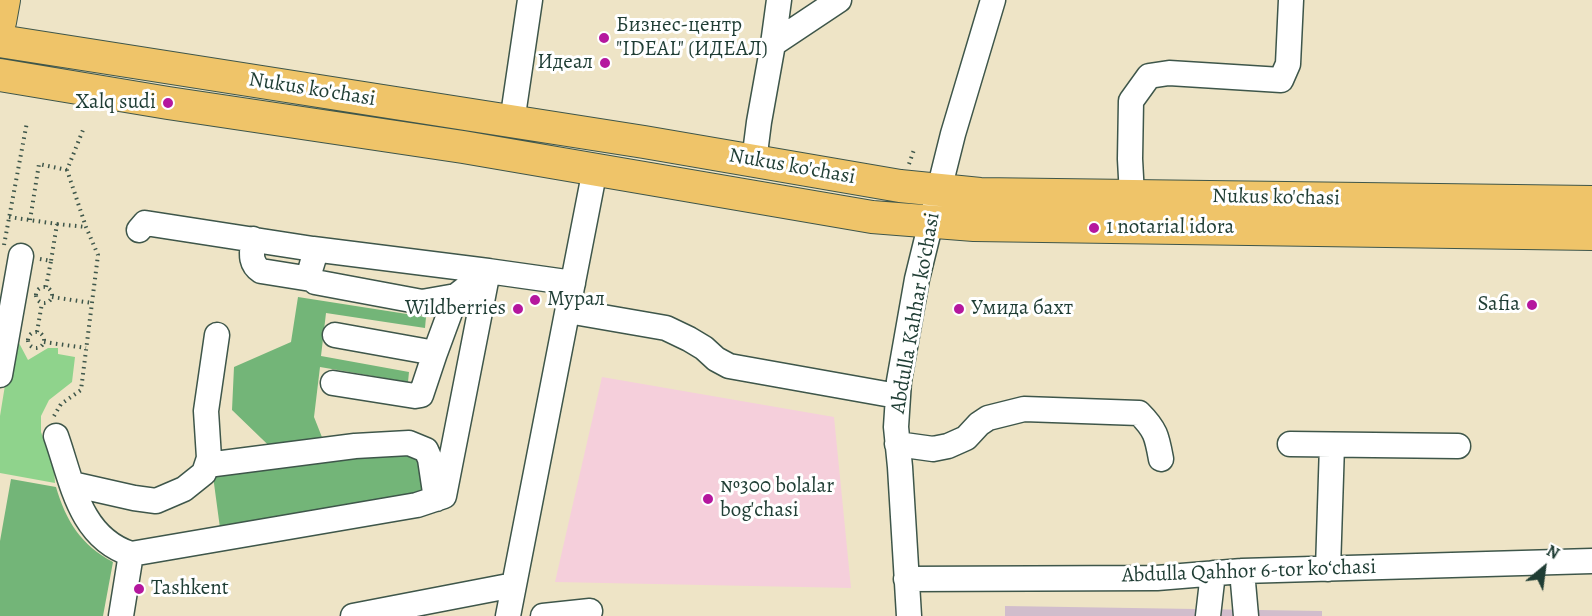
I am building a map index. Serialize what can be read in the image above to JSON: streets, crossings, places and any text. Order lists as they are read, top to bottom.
{
  "streets": {
    "main road": ["Nukus ko'chasi"],
    "street": ["Abdulla Kahhar ko'chasi", "Abdulla Qahhor 6-tor koʻchasi"]
  },
  "crossings": [
    ["Nukus ko'chasi", "Abdulla Kahhar ko'chasi"],
    ["Abdulla Kahhar ko'chasi", "Abdulla Qahhor 6-tor koʻchasi"]
  ],
  "places": [
    "Бизнес-центр \"IDEAL\" (ИДЕАЛ)",
    "Идеал",
    "Xalq sudi",
    "1 notarial idora",
    "Мурал",
    "Safia",
    "Wildberries",
    "Умида бахт",
    "№300 bolalar bog'chasi",
    "Tashkent"
  ],
  "north": "top right"
}
